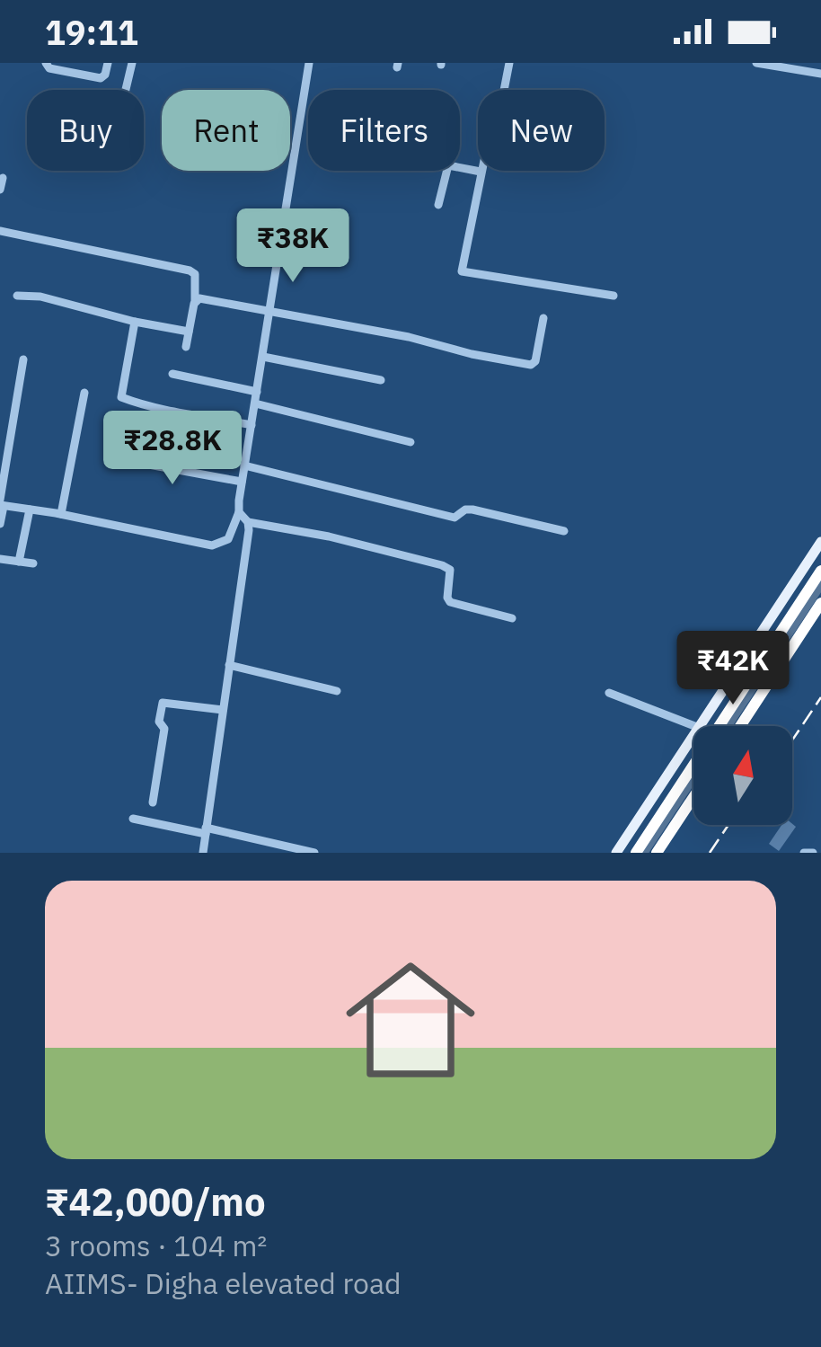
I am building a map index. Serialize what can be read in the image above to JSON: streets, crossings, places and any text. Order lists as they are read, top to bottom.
{
  "north": "top",
  "page": {
    "status": "19:11",
    "chip": [
      "Buy",
      "Rent",
      "Filters",
      "New"
    ],
    "price": ["₹38K", "₹28.8K", "₹42K"],
    "list": [
      {
        "name": "₹42,000/mo",
        "note": "3 rooms · 104 m² · AIIMS- Digha elevated road"
      }
    ]
  }
}
